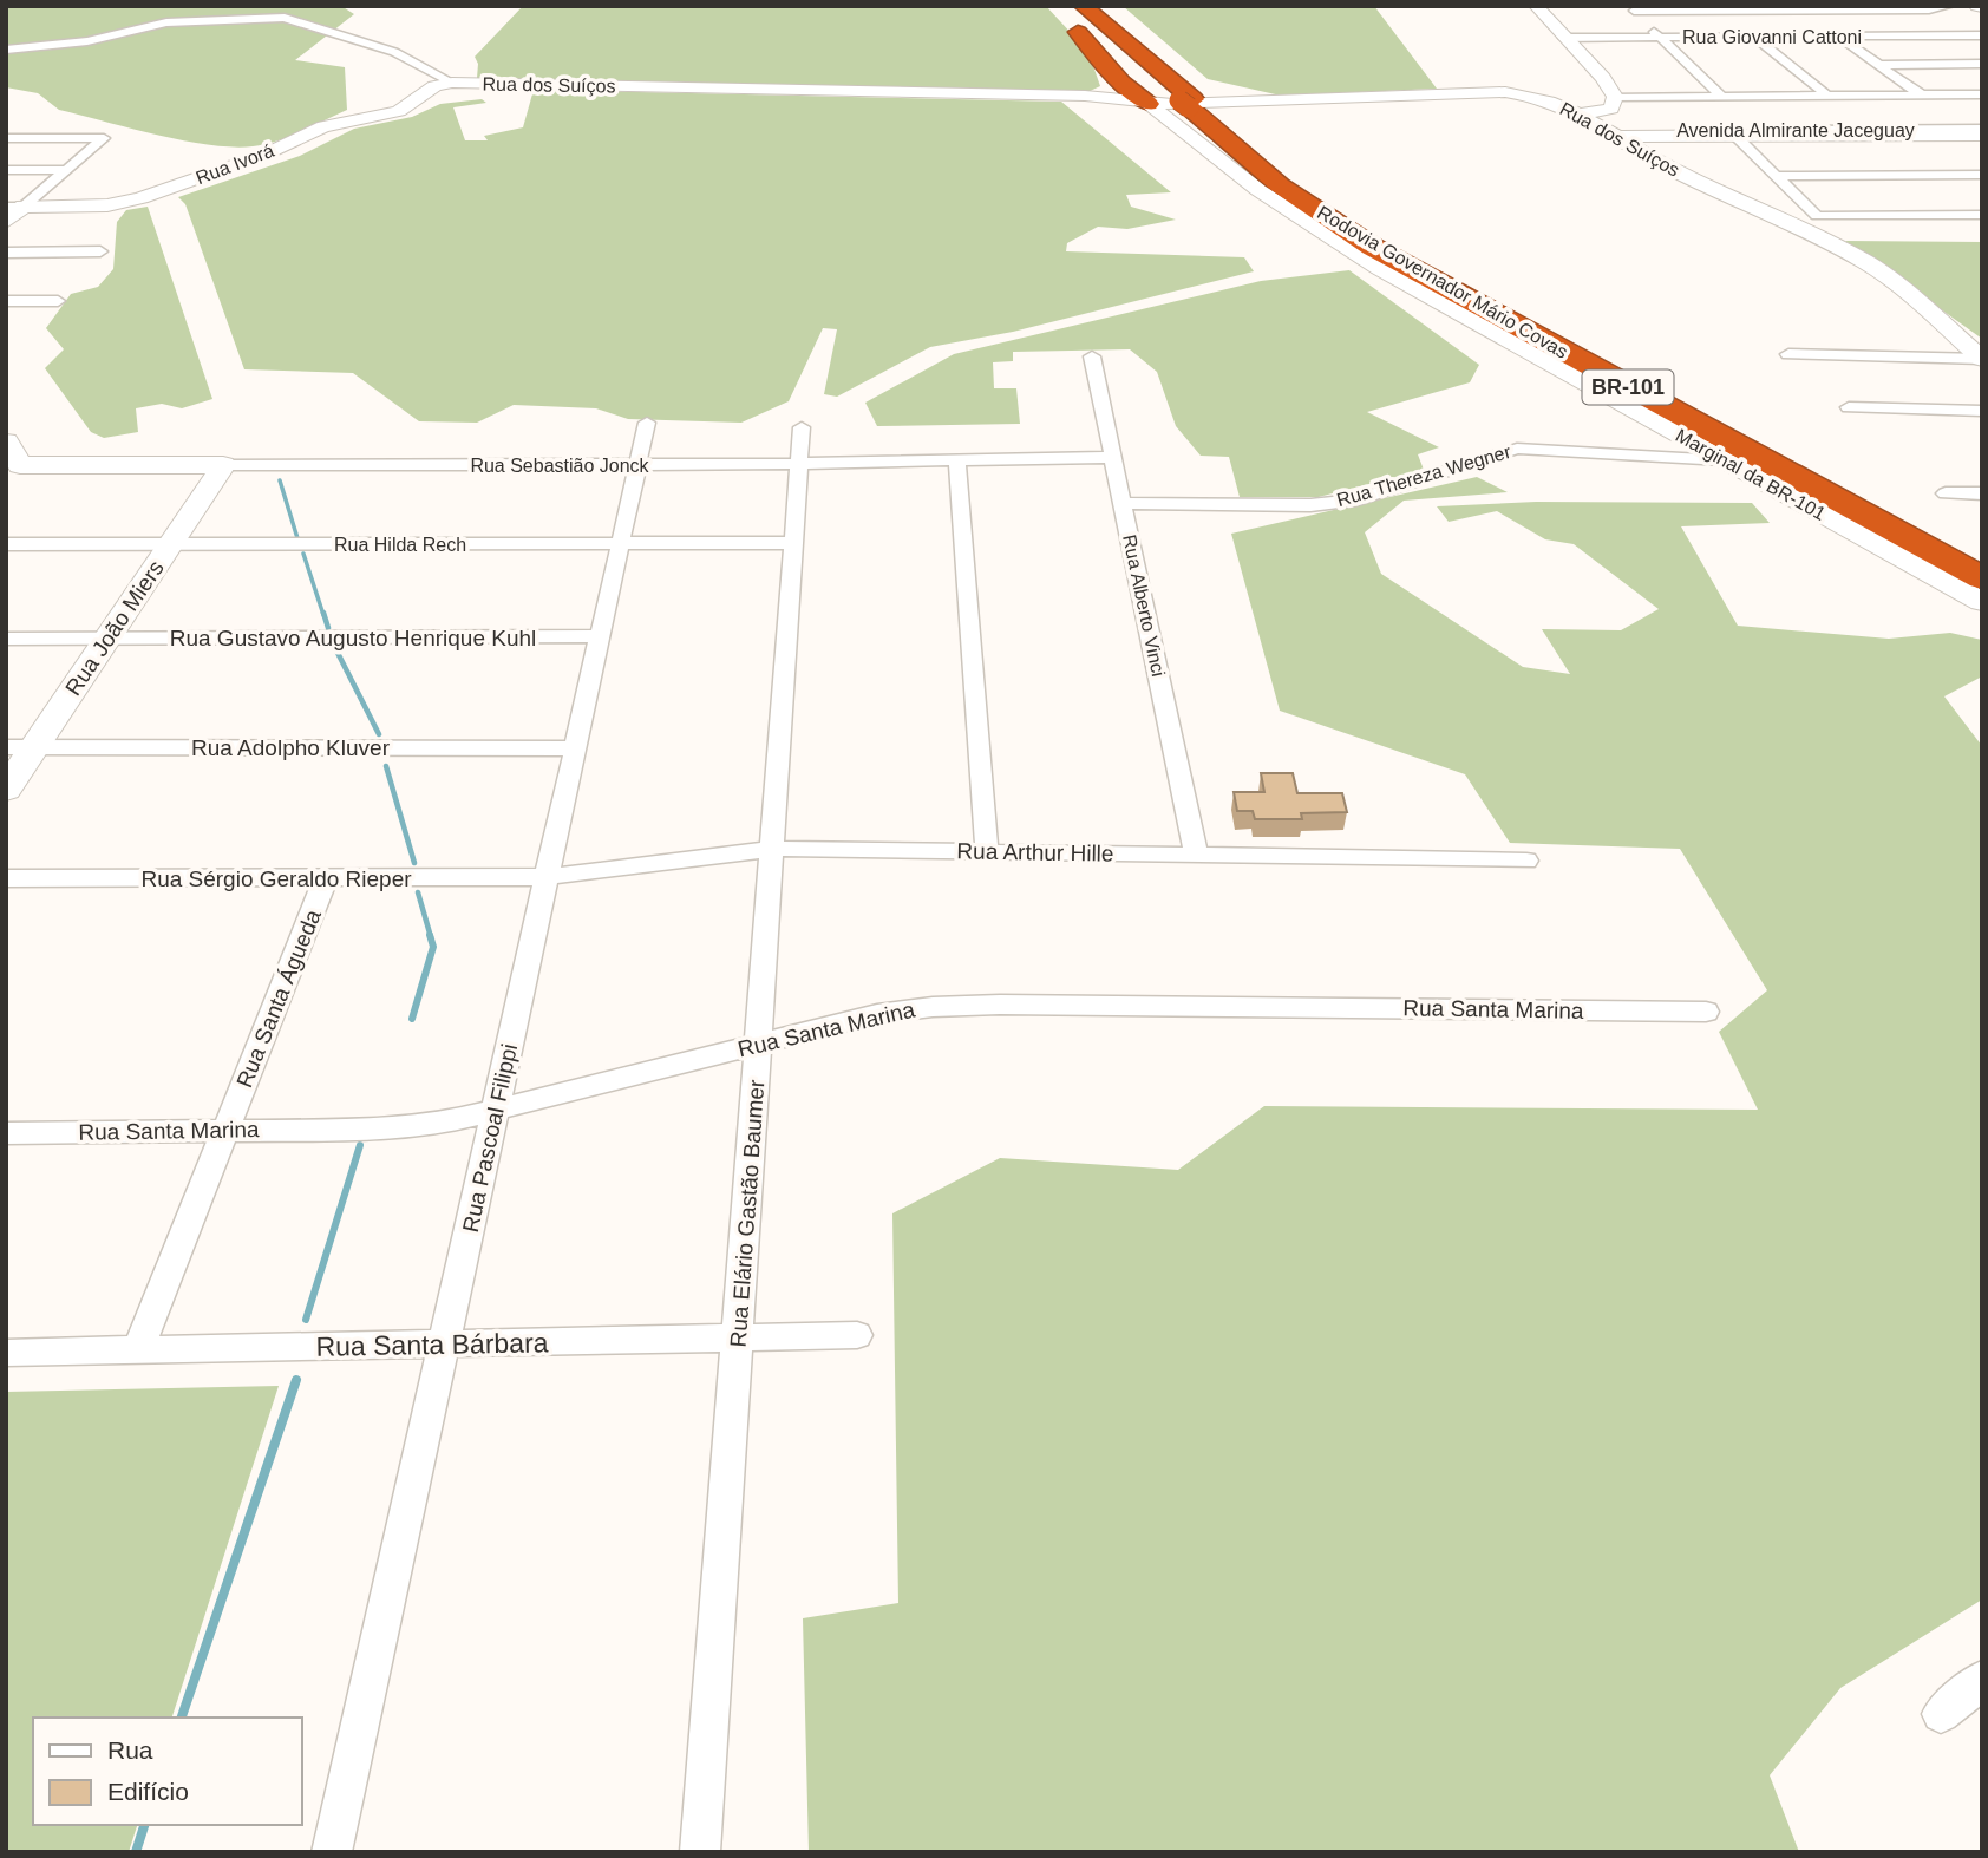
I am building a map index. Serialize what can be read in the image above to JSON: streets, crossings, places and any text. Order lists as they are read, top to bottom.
{
  "streets": {
    "highway": ["Rodovia Governador Mário Covas", "BR-101"],
    "street": [
      "Rua Giovanni Cattoni",
      "Rua dos Suíços",
      "Avenida Almirante Jaceguay",
      "Rua Ivorá",
      "Rua Sebastião Jonck",
      "Marginal da BR-101",
      "Rua Thereza Wegner",
      "Rua Hilda Rech",
      "Rua Alberto Vinci",
      "Rua João Miers",
      "Rua Gustavo Augusto Henrique Kuhl",
      "Rua Adolpho Kluver",
      "Rua Arthur Hille",
      "Rua Sérgio Geraldo Rieper",
      "Rua Santa Águeda",
      "Rua Santa Marina",
      "Rua Pascoal Filippi",
      "Rua Elário Gastão Baumer",
      "Rua Santa Bárbara"
    ]
  },
  "crossings": [
    ["Rua dos Suíços", "Avenida Almirante Jaceguay"],
    ["Rua dos Suíços", "Rua Ivorá"],
    ["Rua dos Suíços", "Marginal da BR-101"],
    ["Rua Sebastião Jonck", "Rua Alberto Vinci"],
    ["Rua Sebastião Jonck", "Rua João Miers"],
    ["Rua Sebastião Jonck", "Rua Pascoal Filippi"],
    ["Rua Sebastião Jonck", "Rua Elário Gastão Baumer"],
    ["Marginal da BR-101", "Rua Thereza Wegner"],
    ["Rua Thereza Wegner", "Rua Alberto Vinci"],
    ["Rua Hilda Rech", "Rua João Miers"],
    ["Rua Hilda Rech", "Rua Pascoal Filippi"],
    ["Rua Hilda Rech", "Rua Elário Gastão Baumer"],
    ["Rua Alberto Vinci", "Rua Arthur Hille"],
    ["Rua João Miers", "Rua Gustavo Augusto Henrique Kuhl"],
    ["Rua João Miers", "Rua Adolpho Kluver"],
    ["Rua Gustavo Augusto Henrique Kuhl", "Rua Pascoal Filippi"],
    ["Rua Adolpho Kluver", "Rua Pascoal Filippi"],
    ["Rua Arthur Hille", "Rua Sérgio Geraldo Rieper"],
    ["Rua Arthur Hille", "Rua Pascoal Filippi"],
    ["Rua Arthur Hille", "Rua Elário Gastão Baumer"],
    ["Rua Sérgio Geraldo Rieper", "Rua Santa Águeda"],
    ["Rua Sérgio Geraldo Rieper", "Rua Pascoal Filippi"],
    ["Rua Santa Águeda", "Rua Santa Marina"],
    ["Rua Santa Águeda", "Rua Santa Bárbara"],
    ["Rua Santa Marina", "Rua Pascoal Filippi"],
    ["Rua Santa Marina", "Rua Elário Gastão Baumer"],
    ["Rua Pascoal Filippi", "Rua Santa Bárbara"],
    ["Rua Elário Gastão Baumer", "Rua Santa Bárbara"]
  ],
  "legend": ["Rua", "Edifício"]
}
